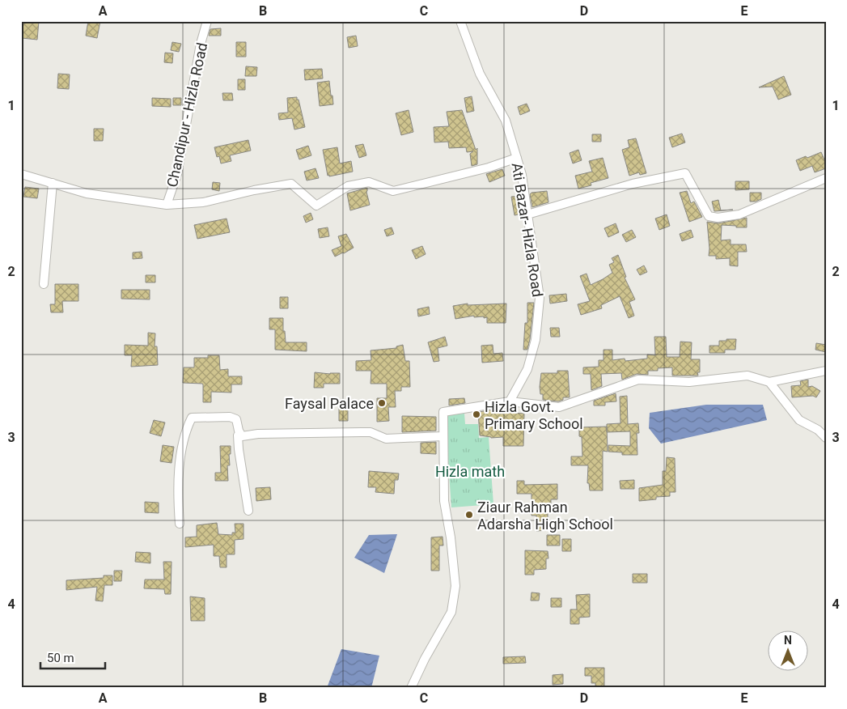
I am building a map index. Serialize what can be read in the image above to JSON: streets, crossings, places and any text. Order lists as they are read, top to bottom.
{
  "streets": {
    "street": ["Chandipur - Hizla Road", "Ati Bazar- Hizla Road"]
  },
  "parks": ["Hizla math"],
  "places": ["Faysal Palace", "Hizla Govt. Primary School", "Ziaur Rahman Adarsha High School"],
  "scale_bar": "50 m",
  "north": "top",
  "grid": {
    "columns": [
      "A",
      "B",
      "C",
      "D",
      "E"
    ],
    "rows": [
      "1",
      "2",
      "3",
      "4"
    ]
  }
}
